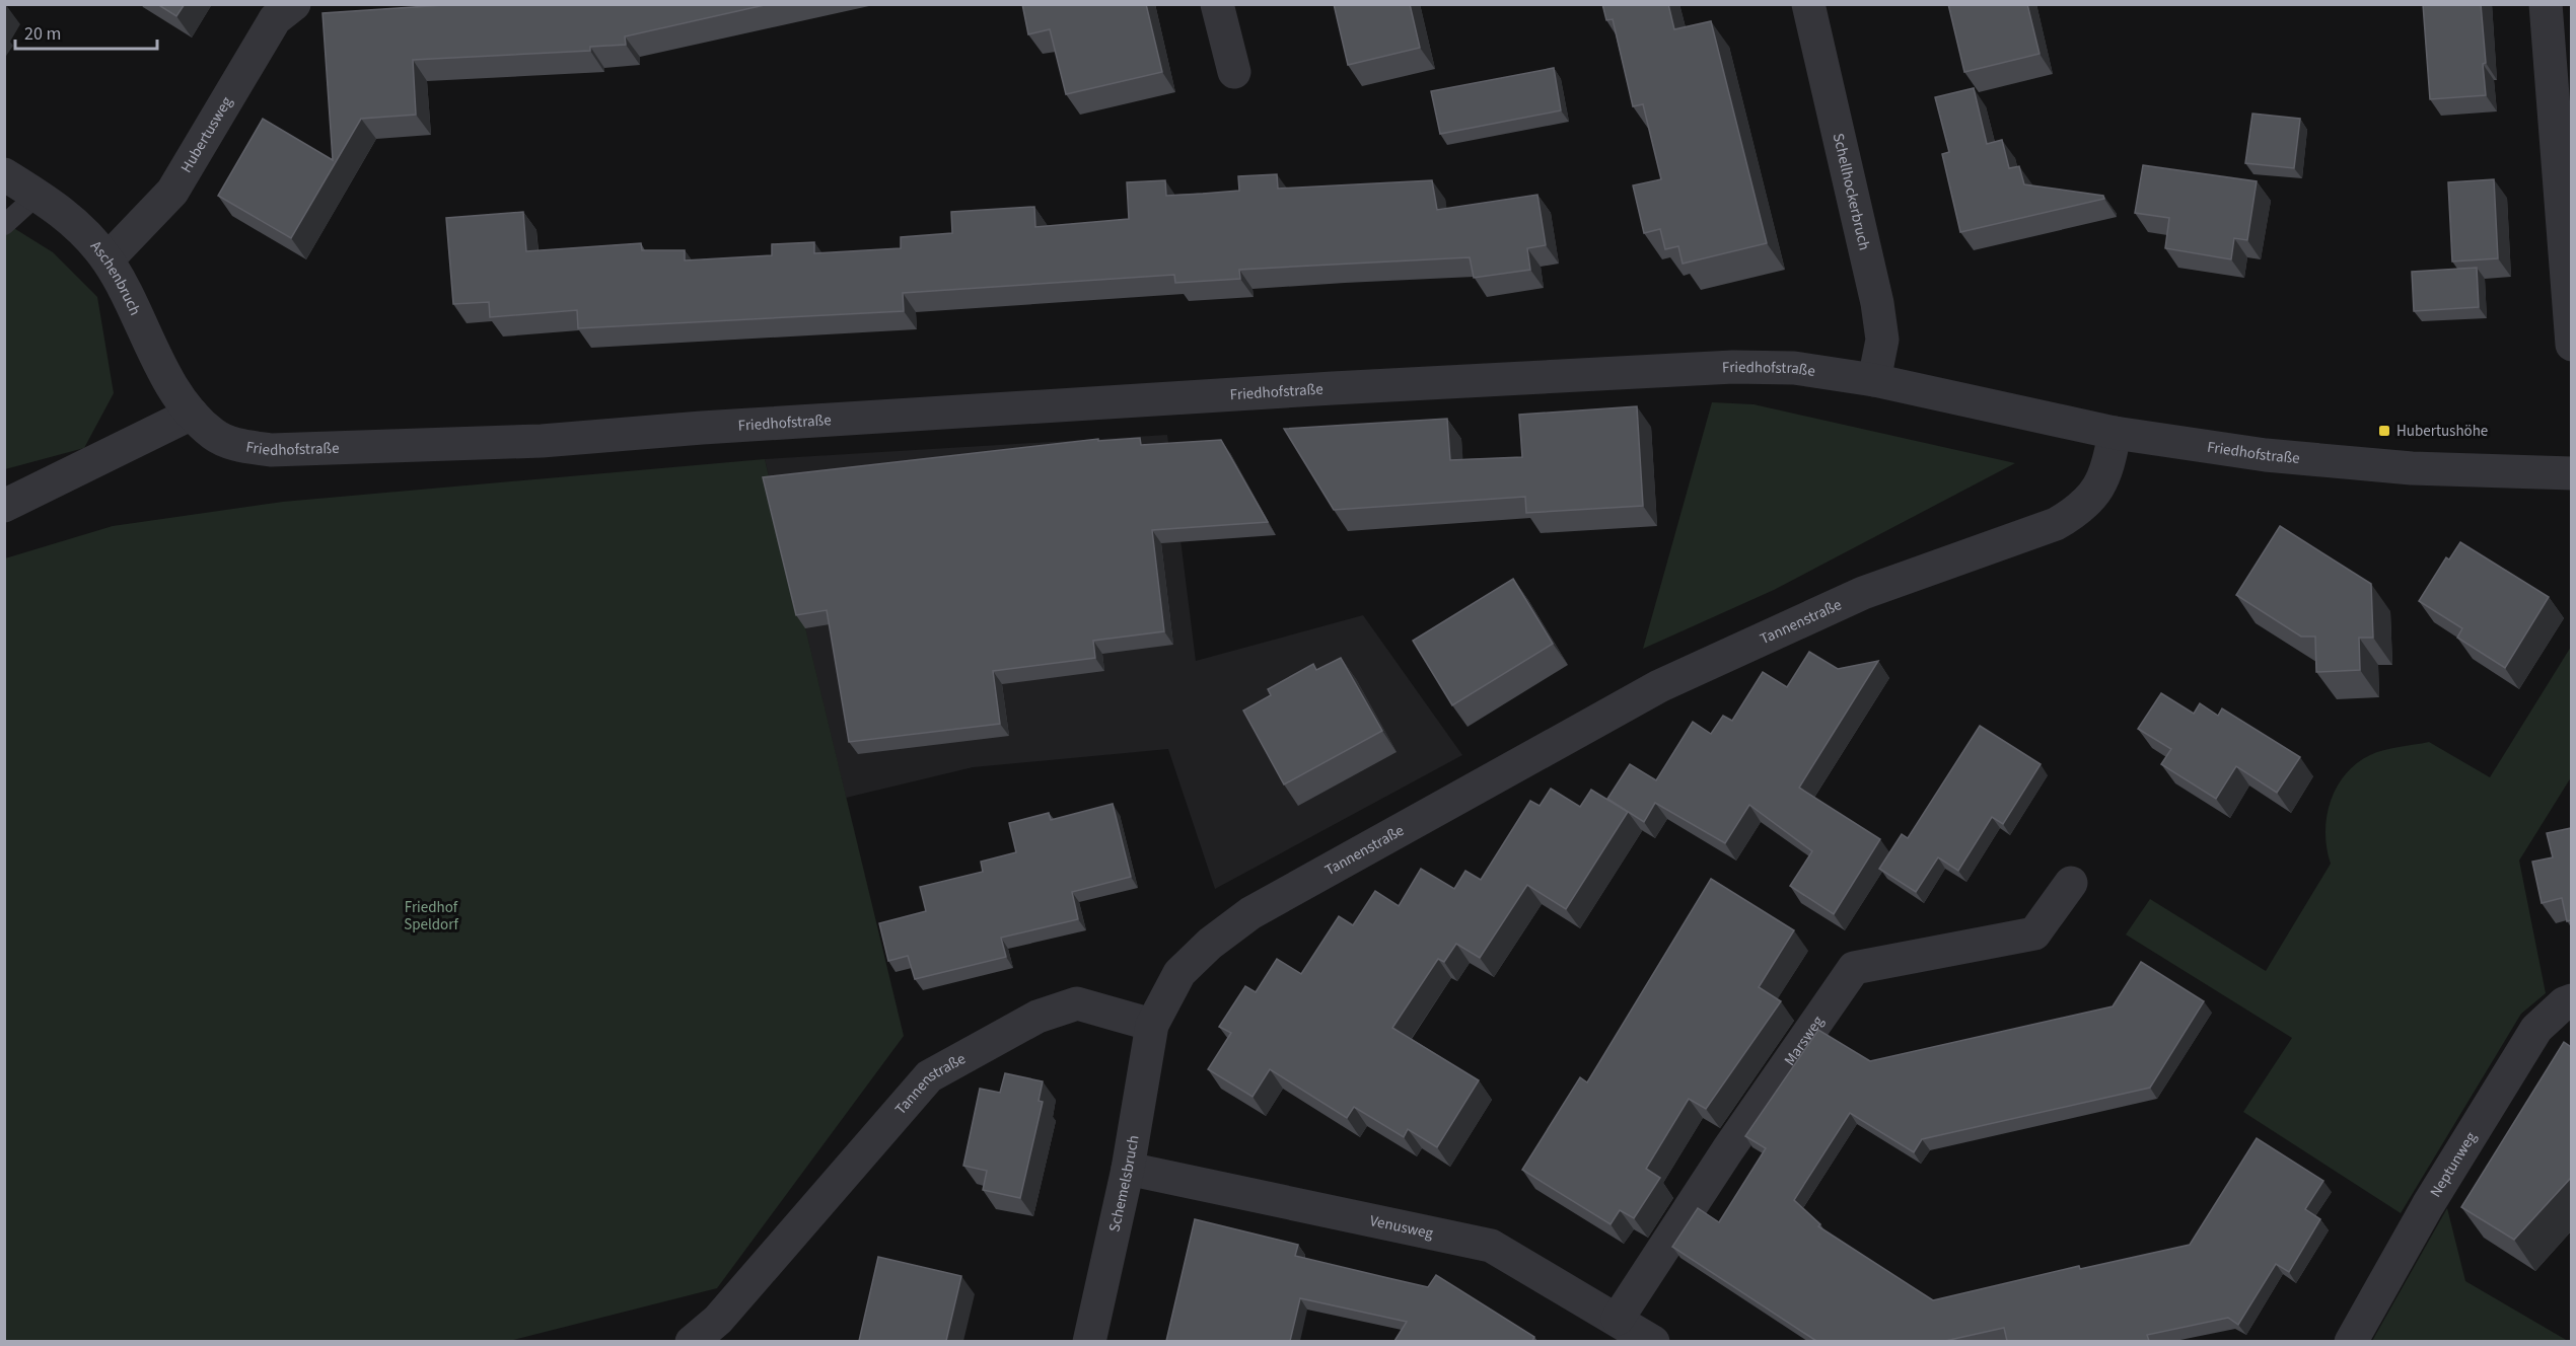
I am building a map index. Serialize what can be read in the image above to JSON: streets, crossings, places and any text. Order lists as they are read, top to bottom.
{
  "streets": {
    "street": [
      "Hubertusweg",
      "Schellhockerbruch",
      "Aschenbruch",
      "Friedhofstraße",
      "Tannenstraße",
      "Marsweg",
      "Neptunweg",
      "Schemelsbruch",
      "Venusweg"
    ]
  },
  "crossings": [
    ["Hubertusweg", "Aschenbruch"],
    ["Schellhockerbruch", "Friedhofstraße"],
    ["Aschenbruch", "Friedhofstraße"],
    ["Friedhofstraße", "Tannenstraße"],
    ["Tannenstraße", "Schemelsbruch"],
    ["Marsweg", "Venusweg"],
    ["Schemelsbruch", "Venusweg"]
  ],
  "parks": ["Friedhof Speldorf"],
  "places": {
    "transit": ["Hubertushöhe"]
  },
  "scale_bar": "20 m"
}
